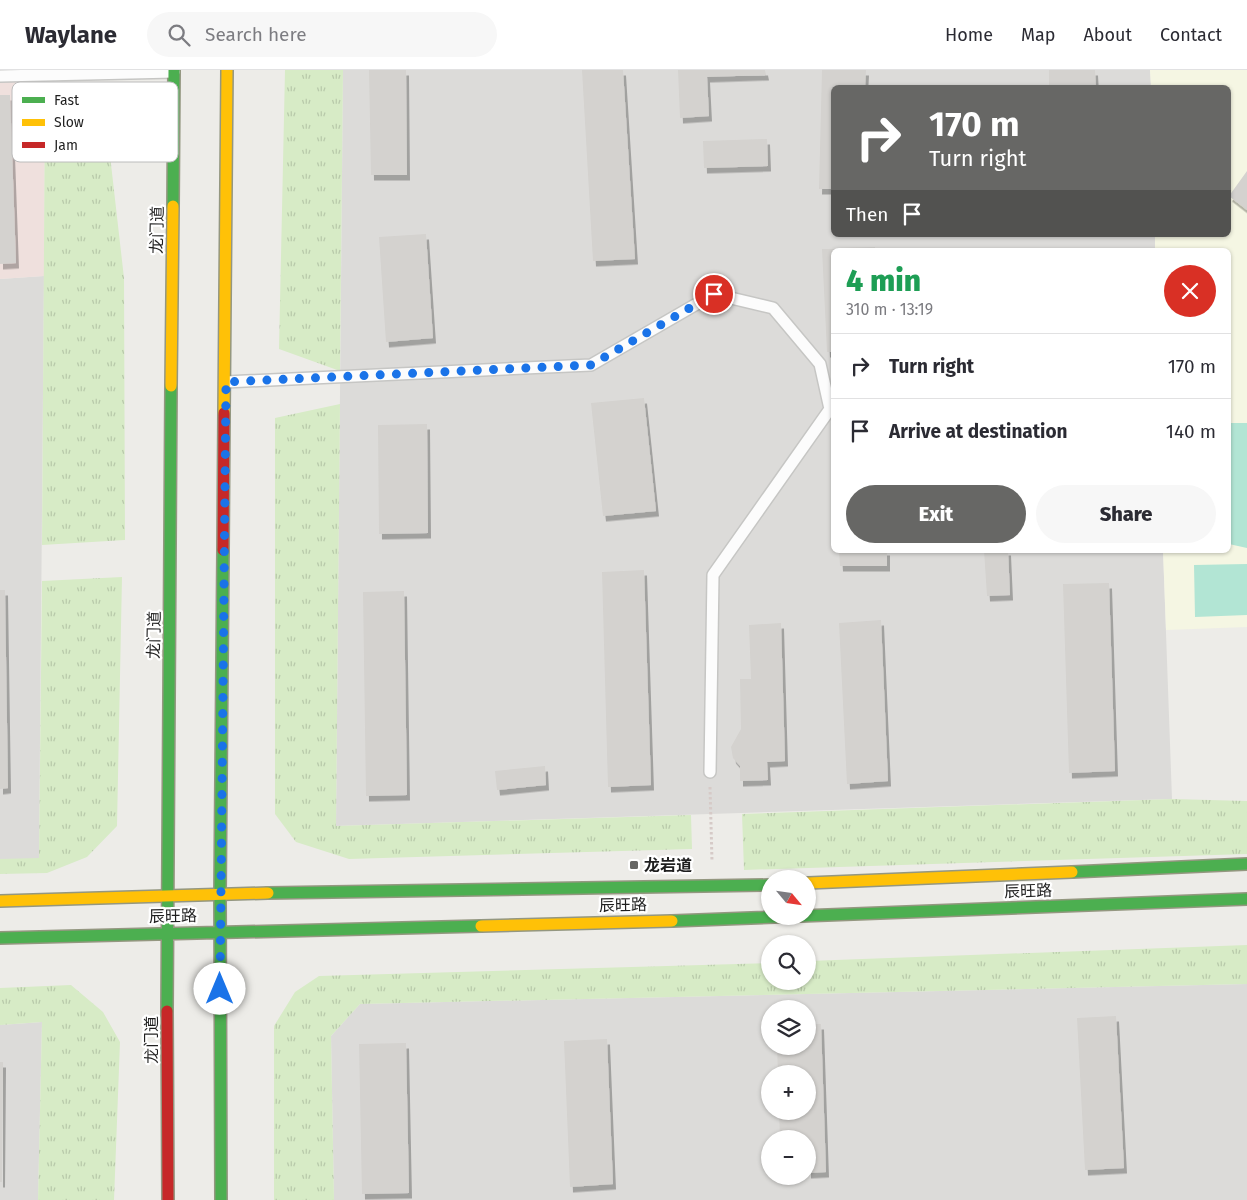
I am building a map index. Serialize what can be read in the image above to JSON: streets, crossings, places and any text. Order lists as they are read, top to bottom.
{
  "streets": {
    "street": ["龙门道", "辰旺路"]
  },
  "crossings": [
    ["龙门道", "辰旺路"]
  ],
  "places": {
    "transit": ["龙岩道"]
  },
  "legend": ["Fast", "Slow", "Jam"],
  "north": "bottom right",
  "page": {
    "header": "Waylane",
    "search": "Search here",
    "nav": [
      "Home",
      "Map",
      "About",
      "Contact"
    ],
    "turn": ["170 m", "Turn right"],
    "then": "Then",
    "heading": ["4 min", "310 m · 13:19"],
    "list": [
      {
        "name": "Turn right",
        "value": "170 m"
      },
      {
        "name": "Arrive at destination",
        "value": "140 m"
      }
    ],
    "buttons": ["Exit", "Share"],
    "map_buttons": ["+", "−"]
  }
}
